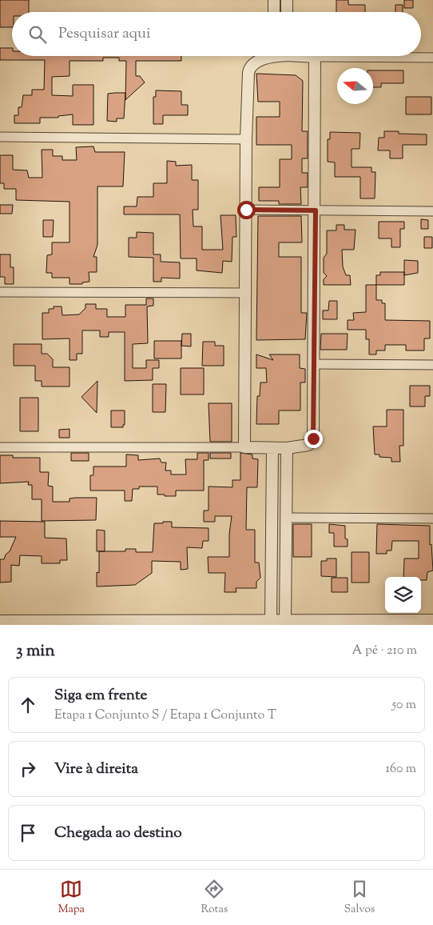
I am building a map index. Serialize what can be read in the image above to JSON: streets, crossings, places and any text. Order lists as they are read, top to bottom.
{
  "north": "left",
  "page": {
    "search": "Pesquisar aqui",
    "heading": ["3 min", "A pé · 210 m"],
    "list": [
      ["Siga em frente", "Etapa 1 Conjunto S / Etapa 1 Conjunto T", "50 m"],
      ["Vire à direita", "160 m"],
      "Chegada ao destino"
    ],
    "nav": ["Mapa", "Rotas", "Salvos"]
  }
}
